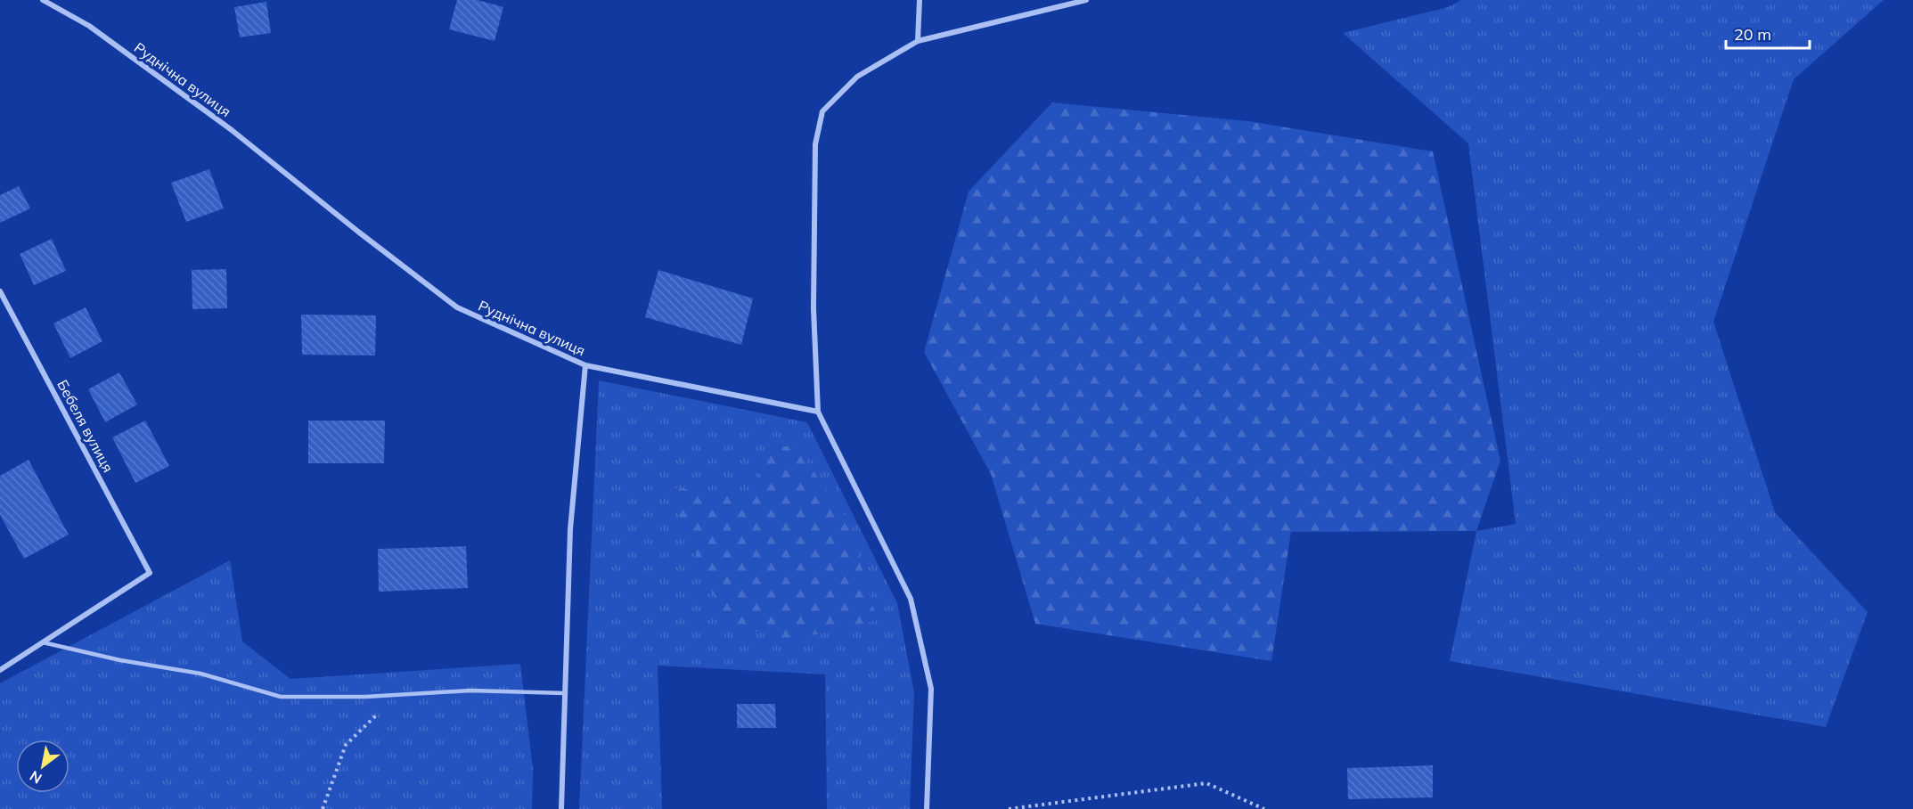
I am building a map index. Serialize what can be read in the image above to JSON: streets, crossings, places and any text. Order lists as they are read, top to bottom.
{
  "streets": {
    "street": ["Руднічна вулиця", "Бебеля вулиця"]
  },
  "scale_bar": "20 m",
  "north": "bottom left"
}
